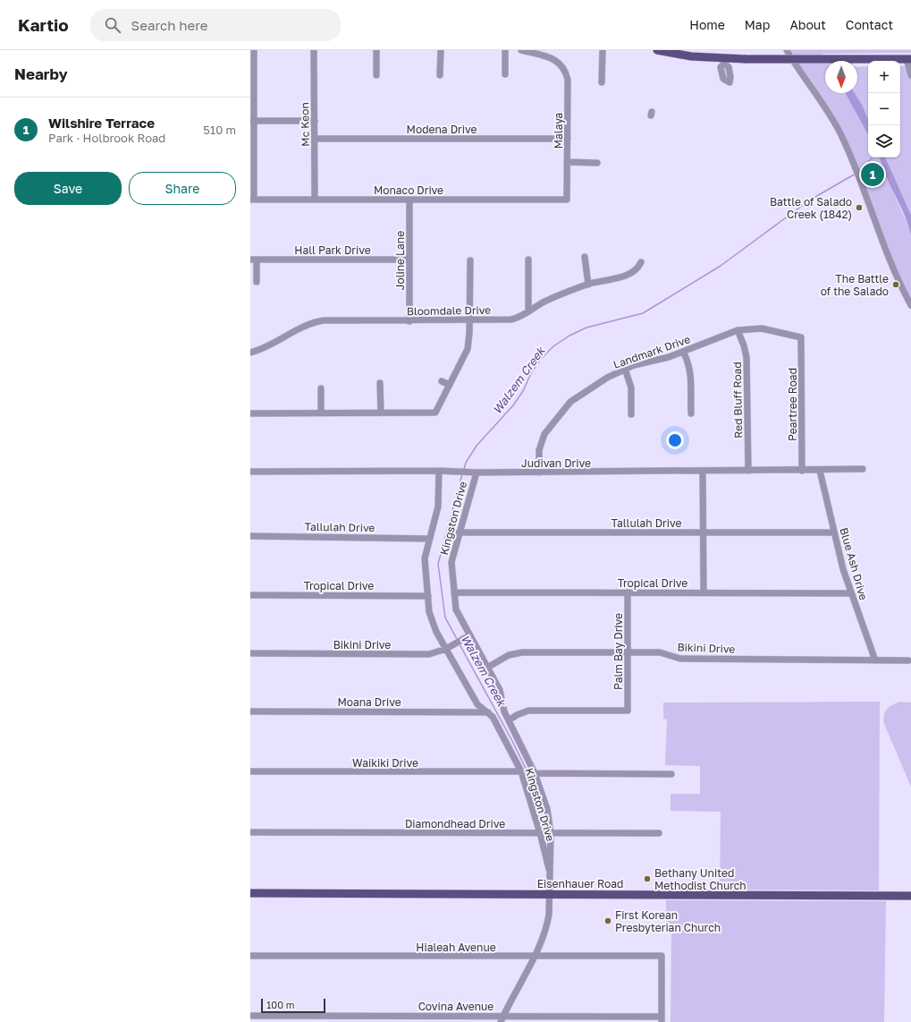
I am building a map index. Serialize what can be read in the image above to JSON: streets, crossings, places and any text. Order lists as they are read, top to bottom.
{
  "streets": {
    "main road": ["Eisenhauer Road"],
    "street": [
      "Mc Keon",
      "Modena Drive",
      "Malaya",
      "Monaco Drive",
      "Hall Park Drive",
      "Joline Lane",
      "Bloomdale Drive",
      "Landmark Drive",
      "Red Bluff Road",
      "Peartree Road",
      "Judivan Drive",
      "Kingston Drive",
      "Tallulah Drive",
      "Blue Ash Drive",
      "Tropical Drive",
      "Bikini Drive",
      "Palm Bay Drive",
      "Moana Drive",
      "Waikiki Drive",
      "Diamondhead Drive",
      "Hialeah Avenue",
      "Covina Avenue"
    ]
  },
  "crossings": [
    ["Mc Keon", "Modena Drive"],
    ["Mc Keon", "Monaco Drive"],
    ["Modena Drive", "Malaya"],
    ["Malaya", "Monaco Drive"],
    ["Monaco Drive", "Joline Lane"],
    ["Hall Park Drive", "Joline Lane"],
    ["Joline Lane", "Bloomdale Drive"],
    ["Landmark Drive", "Red Bluff Road"],
    ["Landmark Drive", "Peartree Road"],
    ["Landmark Drive", "Judivan Drive"],
    ["Red Bluff Road", "Judivan Drive"],
    ["Peartree Road", "Judivan Drive"],
    ["Judivan Drive", "Kingston Drive"],
    ["Judivan Drive", "Blue Ash Drive"],
    ["Kingston Drive", "Tallulah Drive"],
    ["Kingston Drive", "Tropical Drive"],
    ["Kingston Drive", "Bikini Drive"],
    ["Kingston Drive", "Palm Bay Drive"],
    ["Kingston Drive", "Moana Drive"],
    ["Kingston Drive", "Waikiki Drive"],
    ["Kingston Drive", "Diamondhead Drive"],
    ["Kingston Drive", "Eisenhauer Road"],
    ["Kingston Drive", "Hialeah Avenue"],
    ["Kingston Drive", "Covina Avenue"],
    ["Tallulah Drive", "Blue Ash Drive"],
    ["Blue Ash Drive", "Tropical Drive"],
    ["Blue Ash Drive", "Bikini Drive"],
    ["Tropical Drive", "Palm Bay Drive"],
    ["Bikini Drive", "Palm Bay Drive"],
    ["Hialeah Avenue", "Covina Avenue"]
  ],
  "water": ["Walzem Creek"],
  "places": [
    "Battle of Salado Creek (1842)",
    "The Battle of the Salado",
    "Bethany United Methodist Church",
    "First Korean Presbyterian Church"
  ],
  "scale_bar": "100 m",
  "north": "bottom",
  "page": {
    "header": "Kartio",
    "search": "Search here",
    "nav": [
      "Home",
      "Map",
      "About",
      "Contact"
    ],
    "heading": "Nearby",
    "map_buttons": ["+", "−"],
    "list": [
      {
        "mark": "1",
        "name": "Wilshire Terrace",
        "note": "Park · Holbrook Road",
        "value": "510 m"
      }
    ],
    "buttons": ["Save", "Share"],
    "pins": "1",
    "scale": "100 m"
  }
}
